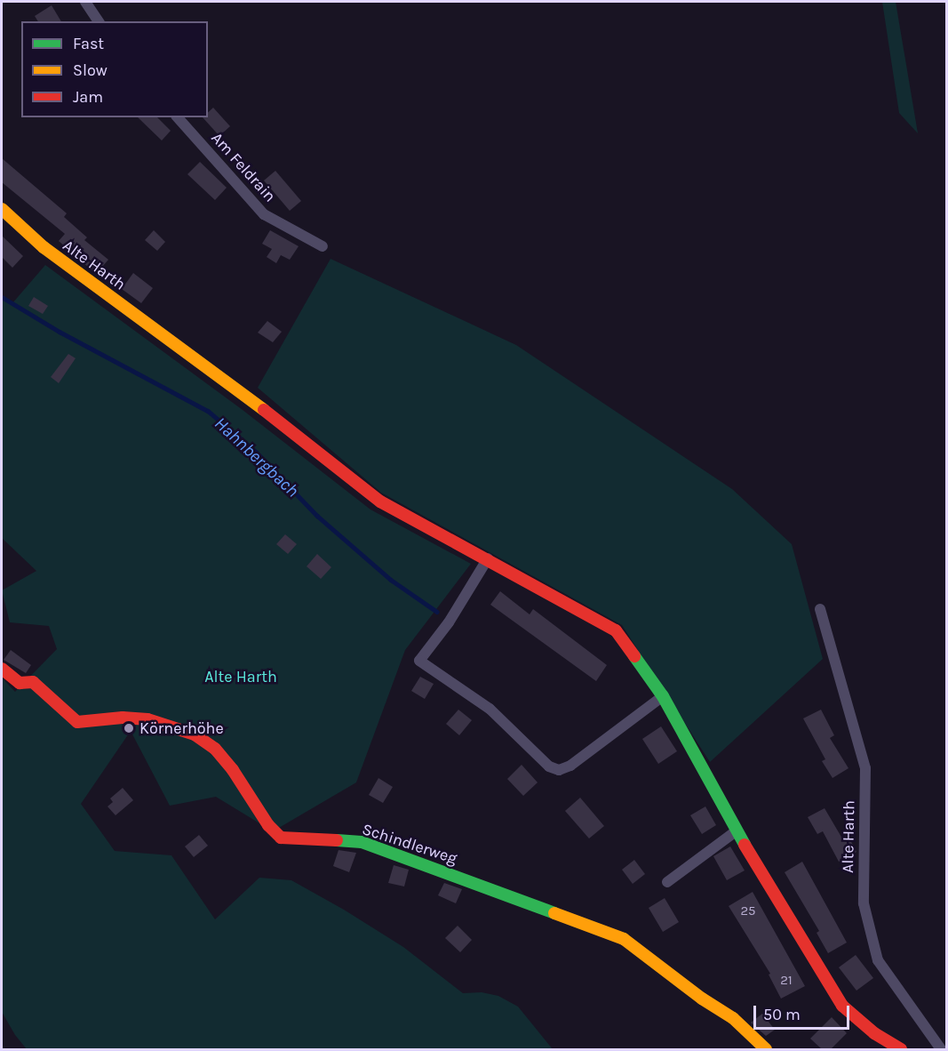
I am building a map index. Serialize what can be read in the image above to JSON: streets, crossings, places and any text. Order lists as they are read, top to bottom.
{
  "streets": {
    "street": ["Am Feldrain", "Alte Harth", "Schindlerweg"]
  },
  "water": ["Hahnbergbach"],
  "parks": ["Alte Harth"],
  "places": ["Körnerhöhe"],
  "house_numbers": ["25", "21"],
  "legend": ["Fast", "Slow", "Jam"],
  "scale_bar": "50 m"
}
